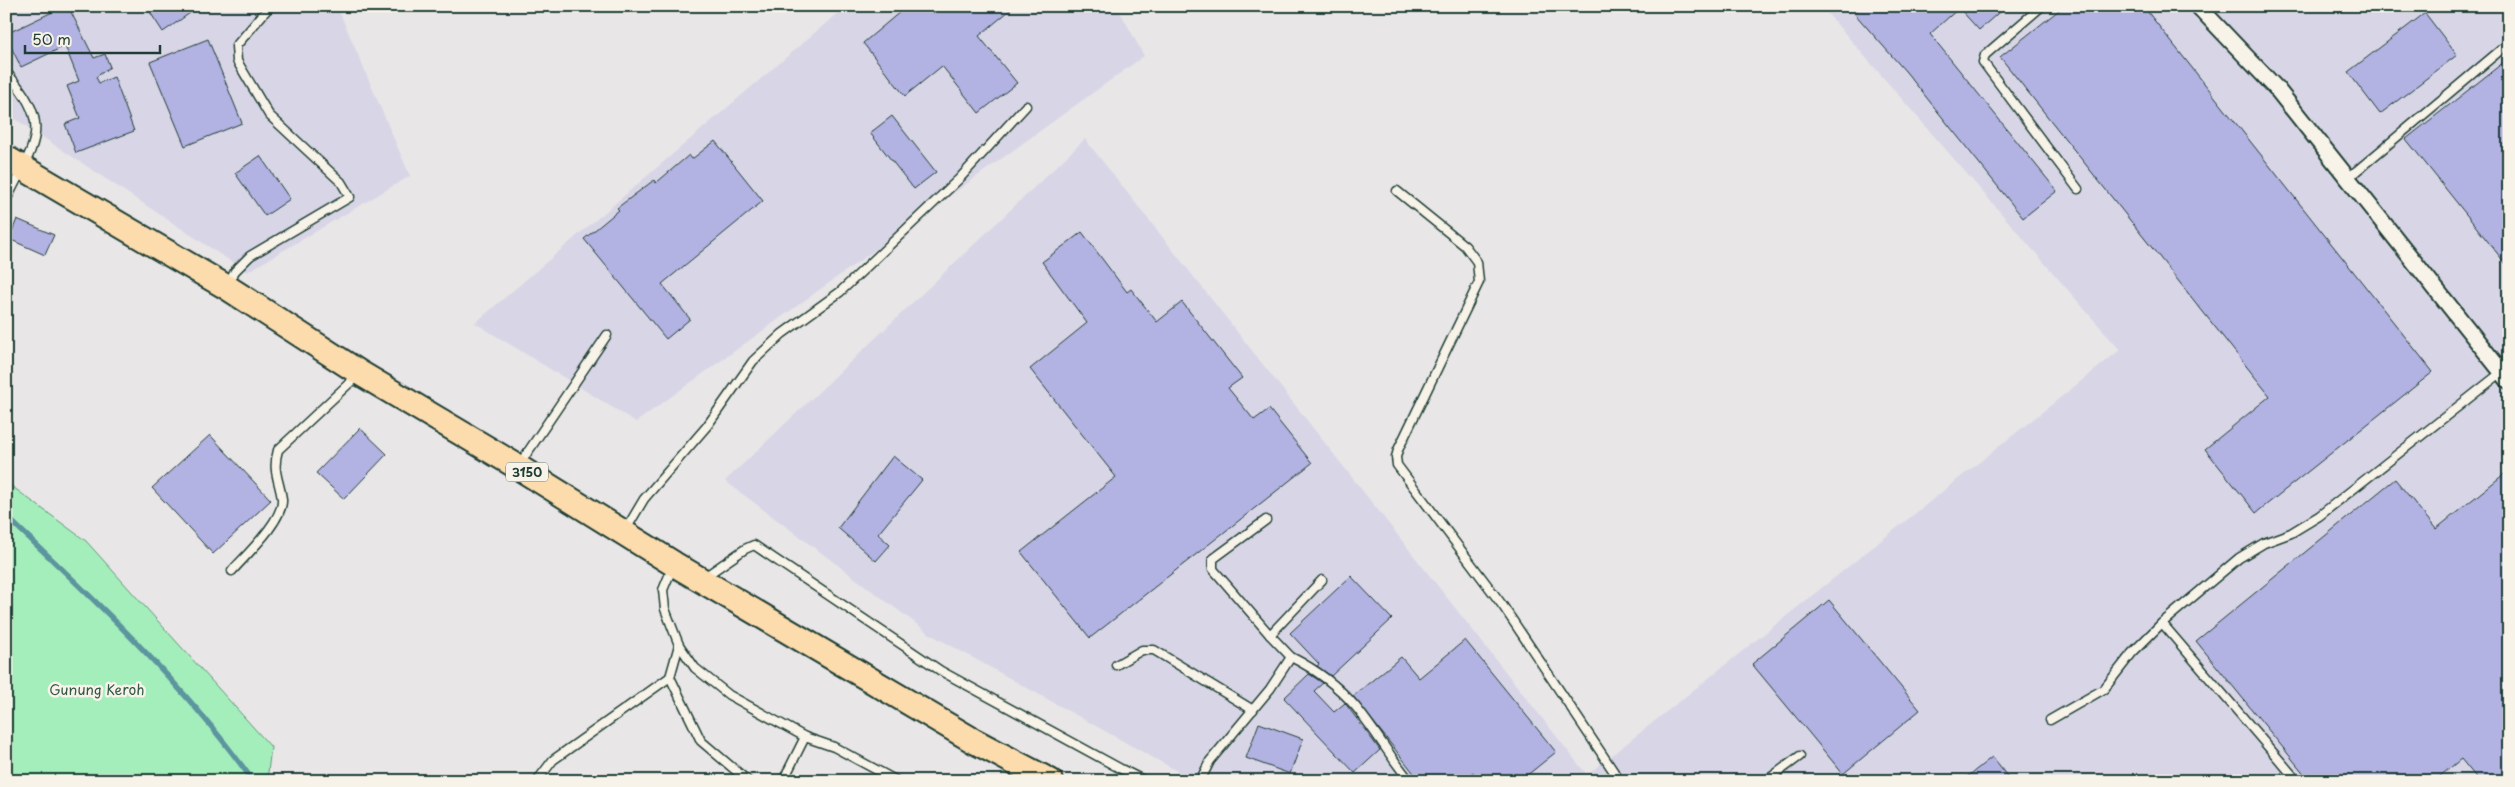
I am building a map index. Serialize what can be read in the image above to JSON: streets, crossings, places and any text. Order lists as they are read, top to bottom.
{
  "streets": {
    "main road": ["3150"]
  },
  "parks": ["Gunung Keroh"],
  "scale_bar": "50 m"
}
